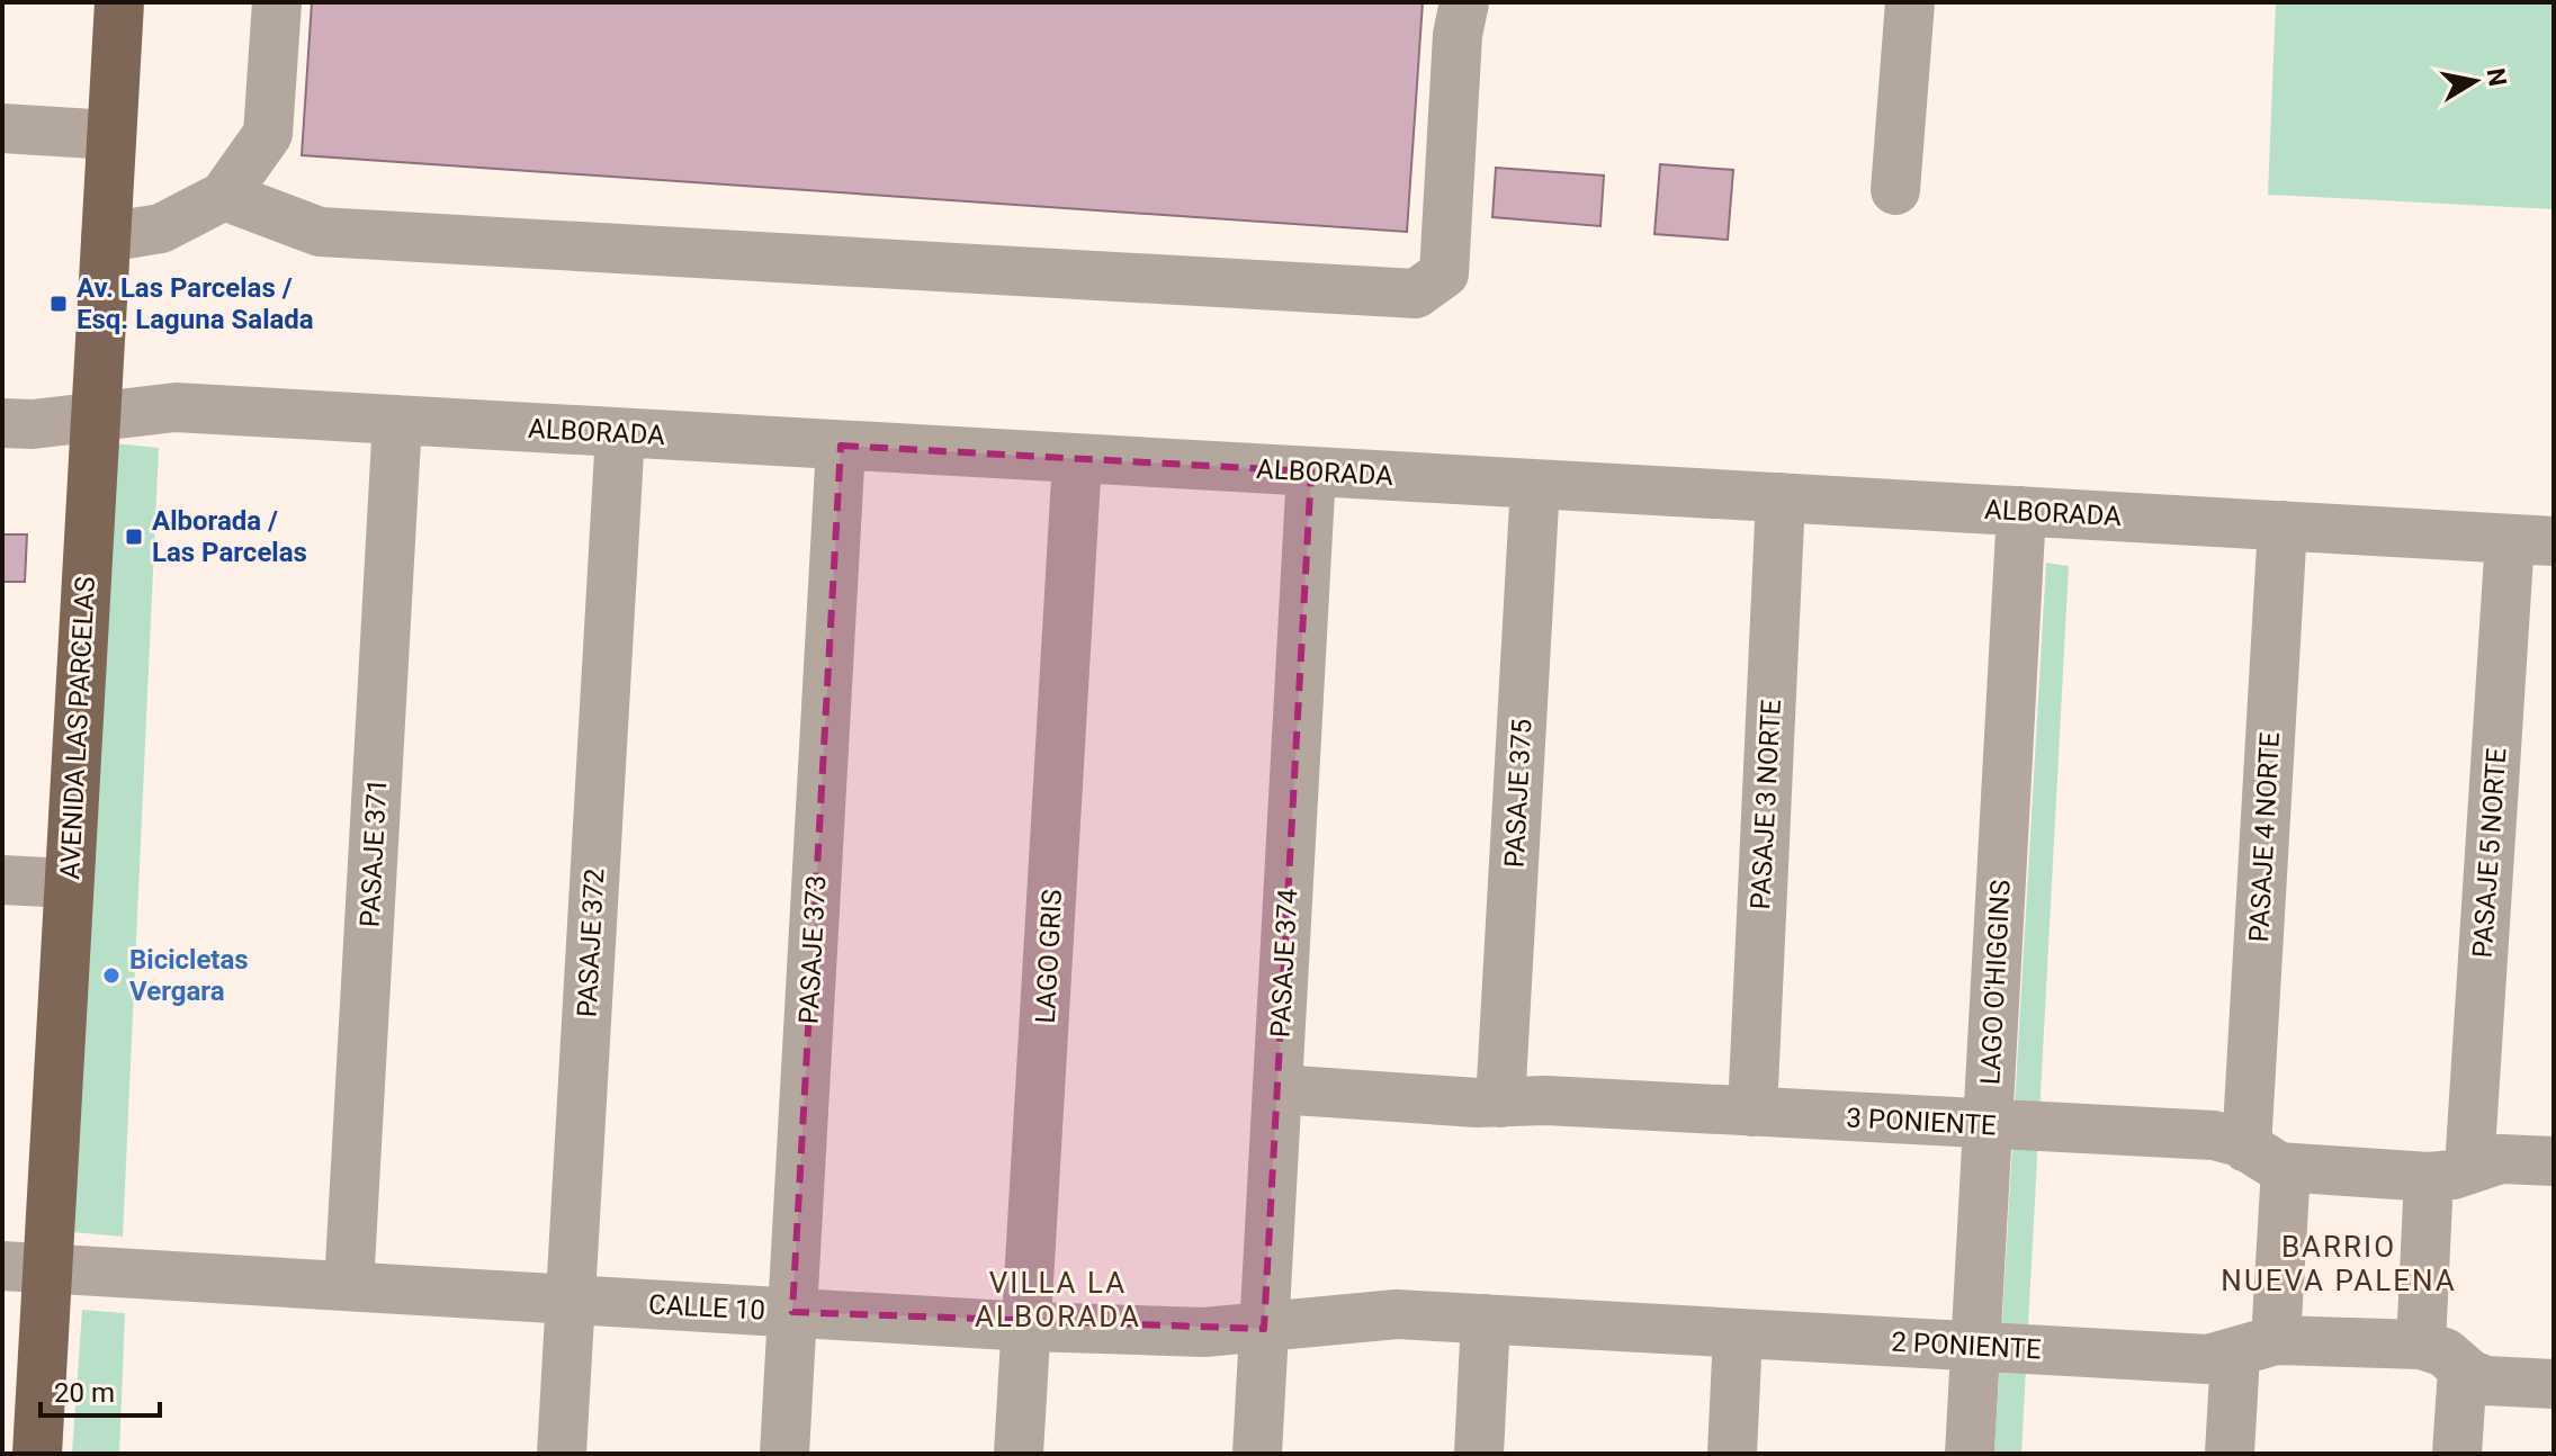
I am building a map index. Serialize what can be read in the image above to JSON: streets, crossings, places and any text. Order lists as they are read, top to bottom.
{
  "streets": {
    "main road": ["AVENIDA LAS PARCELAS"],
    "street": [
      "ALBORADA",
      "PASAJE 375",
      "PASAJE 3 NORTE",
      "PASAJE 4 NORTE",
      "PASAJE 371",
      "PASAJE 5 NORTE",
      "PASAJE 372",
      "PASAJE 373",
      "LAGO GRIS",
      "PASAJE 374",
      "LAGO O'HIGGINS",
      "3 PONIENTE",
      "CALLE 10",
      "2 PONIENTE"
    ]
  },
  "crossings": [
    ["ALBORADA", "AVENIDA LAS PARCELAS"],
    ["ALBORADA", "PASAJE 375"],
    ["ALBORADA", "PASAJE 3 NORTE"],
    ["ALBORADA", "PASAJE 4 NORTE"],
    ["ALBORADA", "PASAJE 371"],
    ["ALBORADA", "PASAJE 5 NORTE"],
    ["ALBORADA", "PASAJE 372"],
    ["ALBORADA", "PASAJE 373"],
    ["ALBORADA", "LAGO GRIS"],
    ["ALBORADA", "PASAJE 374"],
    ["ALBORADA", "LAGO O'HIGGINS"],
    ["AVENIDA LAS PARCELAS", "CALLE 10"],
    ["PASAJE 375", "3 PONIENTE"],
    ["PASAJE 3 NORTE", "3 PONIENTE"],
    ["PASAJE 4 NORTE", "3 PONIENTE"],
    ["PASAJE 4 NORTE", "2 PONIENTE"],
    ["PASAJE 371", "CALLE 10"],
    ["PASAJE 5 NORTE", "3 PONIENTE"],
    ["PASAJE 5 NORTE", "2 PONIENTE"],
    ["PASAJE 372", "CALLE 10"],
    ["PASAJE 373", "CALLE 10"],
    ["LAGO GRIS", "CALLE 10"],
    ["PASAJE 374", "3 PONIENTE"],
    ["PASAJE 374", "CALLE 10"],
    ["LAGO O'HIGGINS", "3 PONIENTE"],
    ["LAGO O'HIGGINS", "2 PONIENTE"],
    ["CALLE 10", "2 PONIENTE"]
  ],
  "districts": ["BARRIO NUEVA PALENA", "VILLA LA ALBORADA"],
  "places": {
    "transit": ["Av. Las Parcelas / Esq. Laguna Salada", "Alborada / Las Parcelas"],
    "other": ["Bicicletas Vergara"]
  },
  "scale_bar": "20 m",
  "north": "right"
}
